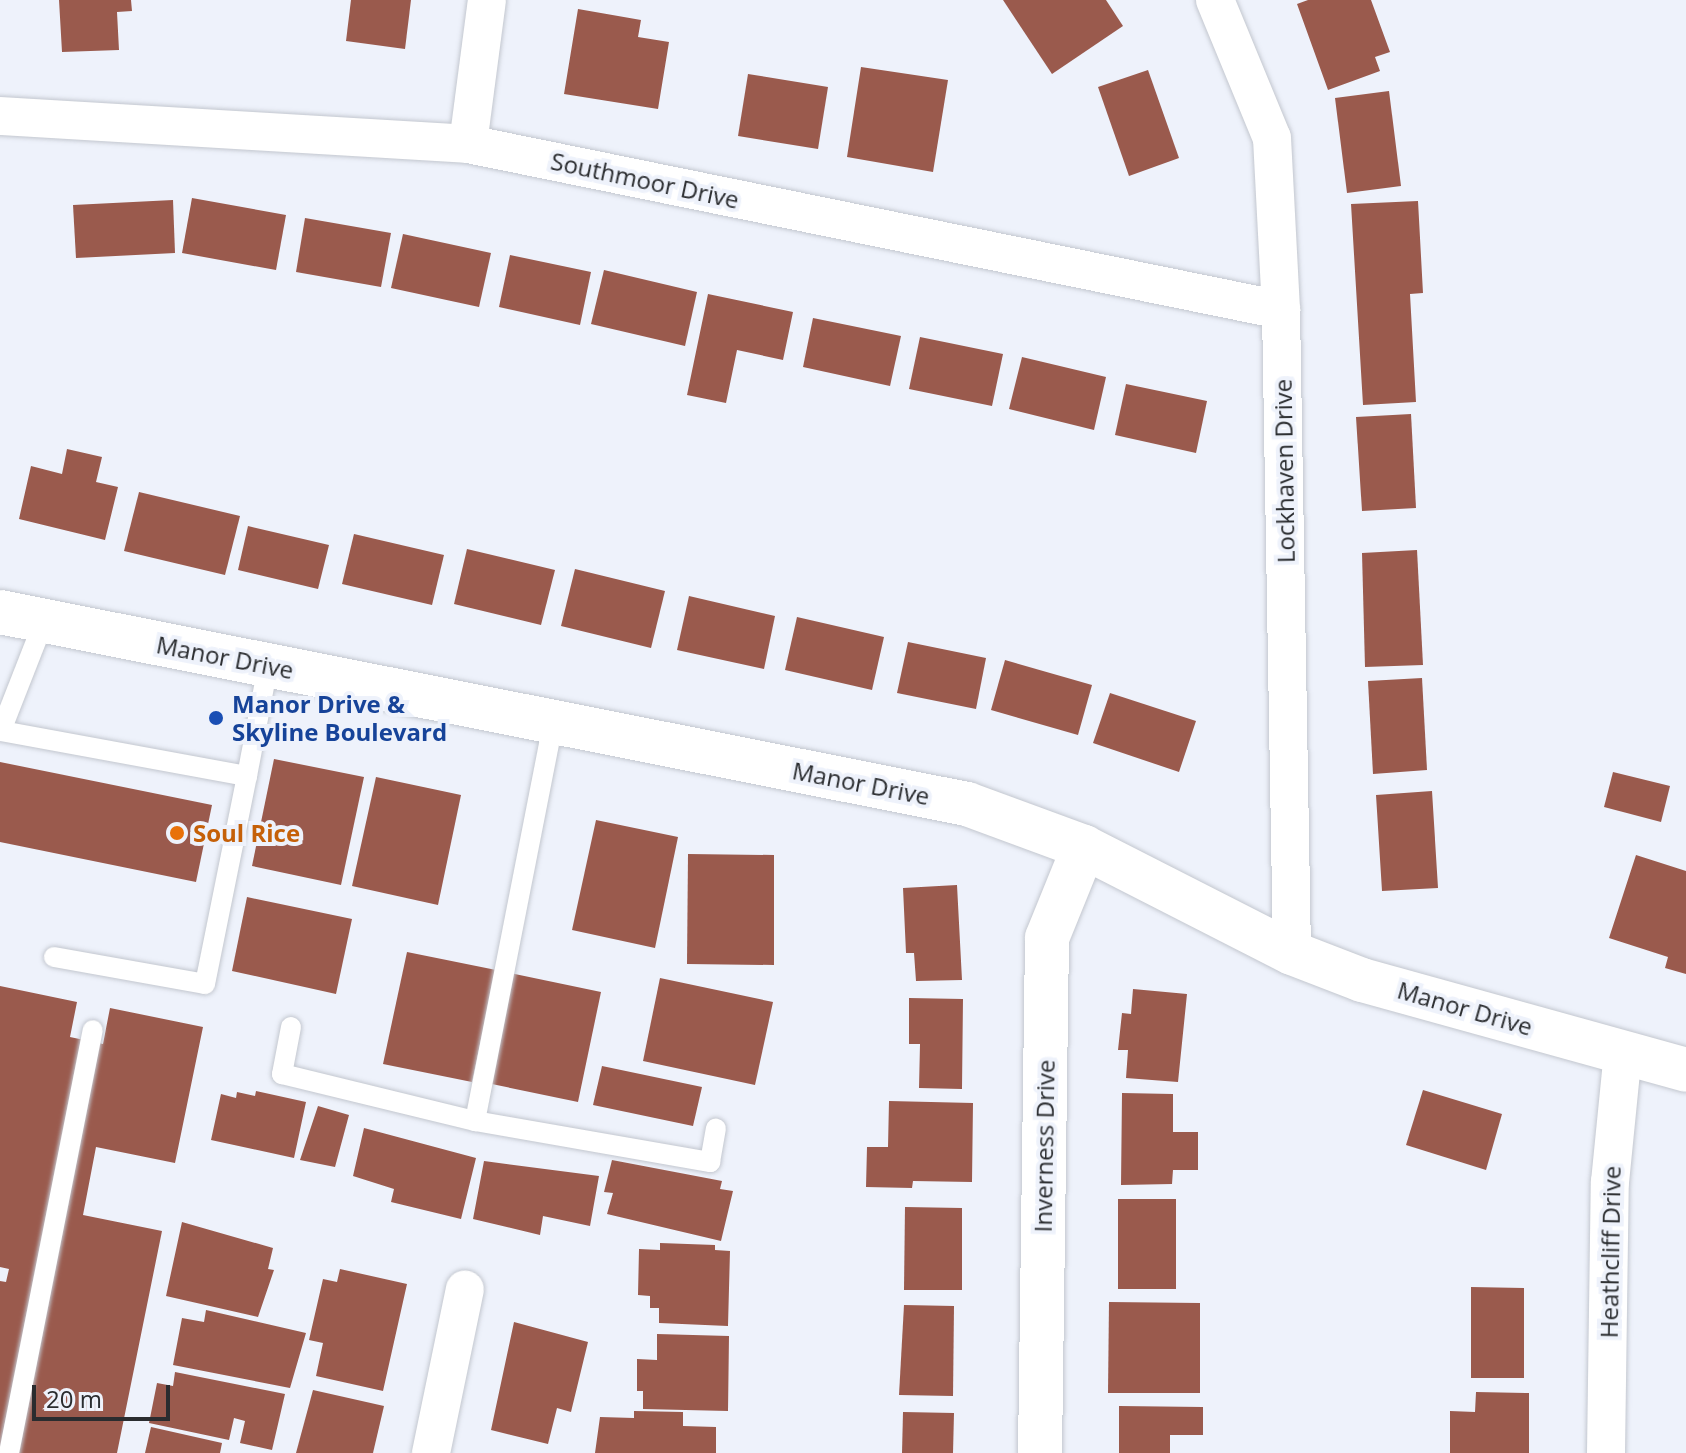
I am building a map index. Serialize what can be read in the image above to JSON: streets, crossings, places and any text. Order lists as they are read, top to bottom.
{
  "streets": {
    "street": [
      "Southmoor Drive",
      "Lockhaven Drive",
      "Manor Drive",
      "Inverness Drive",
      "Heathcliff Drive"
    ]
  },
  "crossings": [
    ["Southmoor Drive", "Lockhaven Drive"],
    ["Lockhaven Drive", "Manor Drive"],
    ["Manor Drive", "Inverness Drive"],
    ["Manor Drive", "Heathcliff Drive"]
  ],
  "places": ["Manor Drive & Skyline Boulevard", "Soul Rice"],
  "scale_bar": "20 m"
}
